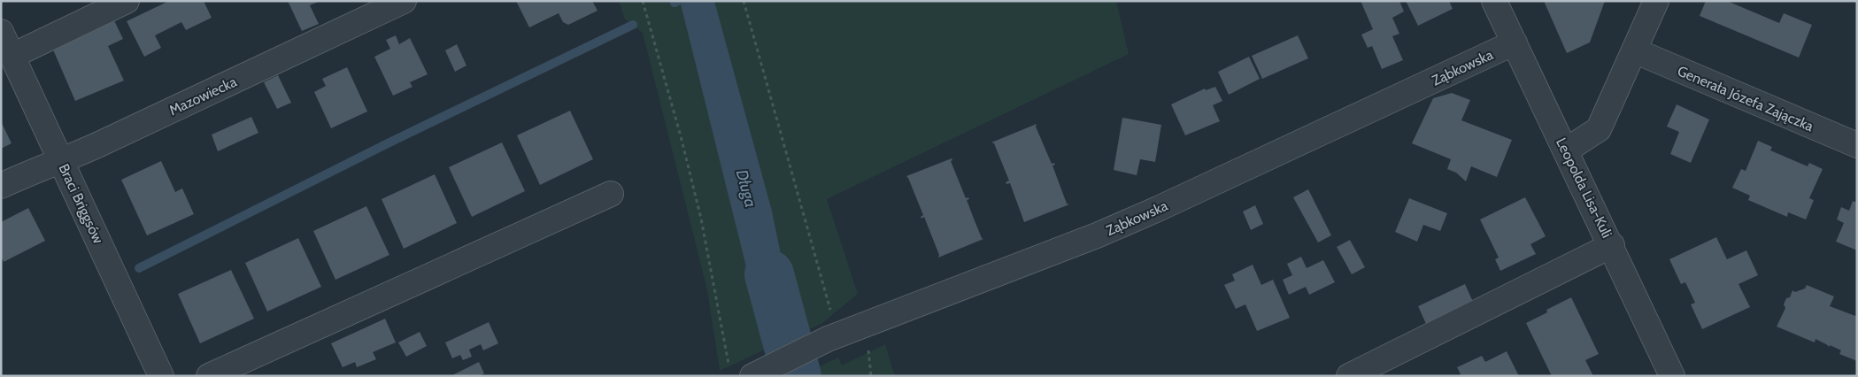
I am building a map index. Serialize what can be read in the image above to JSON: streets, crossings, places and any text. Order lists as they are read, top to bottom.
{
  "streets": {
    "street": [
      "Ząbkowska",
      "Mazowiecka",
      "Generała Józefa Zajączka",
      "Leopolda Lisa-Kuli",
      "Braci Briggsów"
    ]
  },
  "crossings": [
    ["Ząbkowska", "Leopolda Lisa-Kuli"],
    ["Mazowiecka", "Braci Briggsów"]
  ],
  "water": ["Długa"]
}
